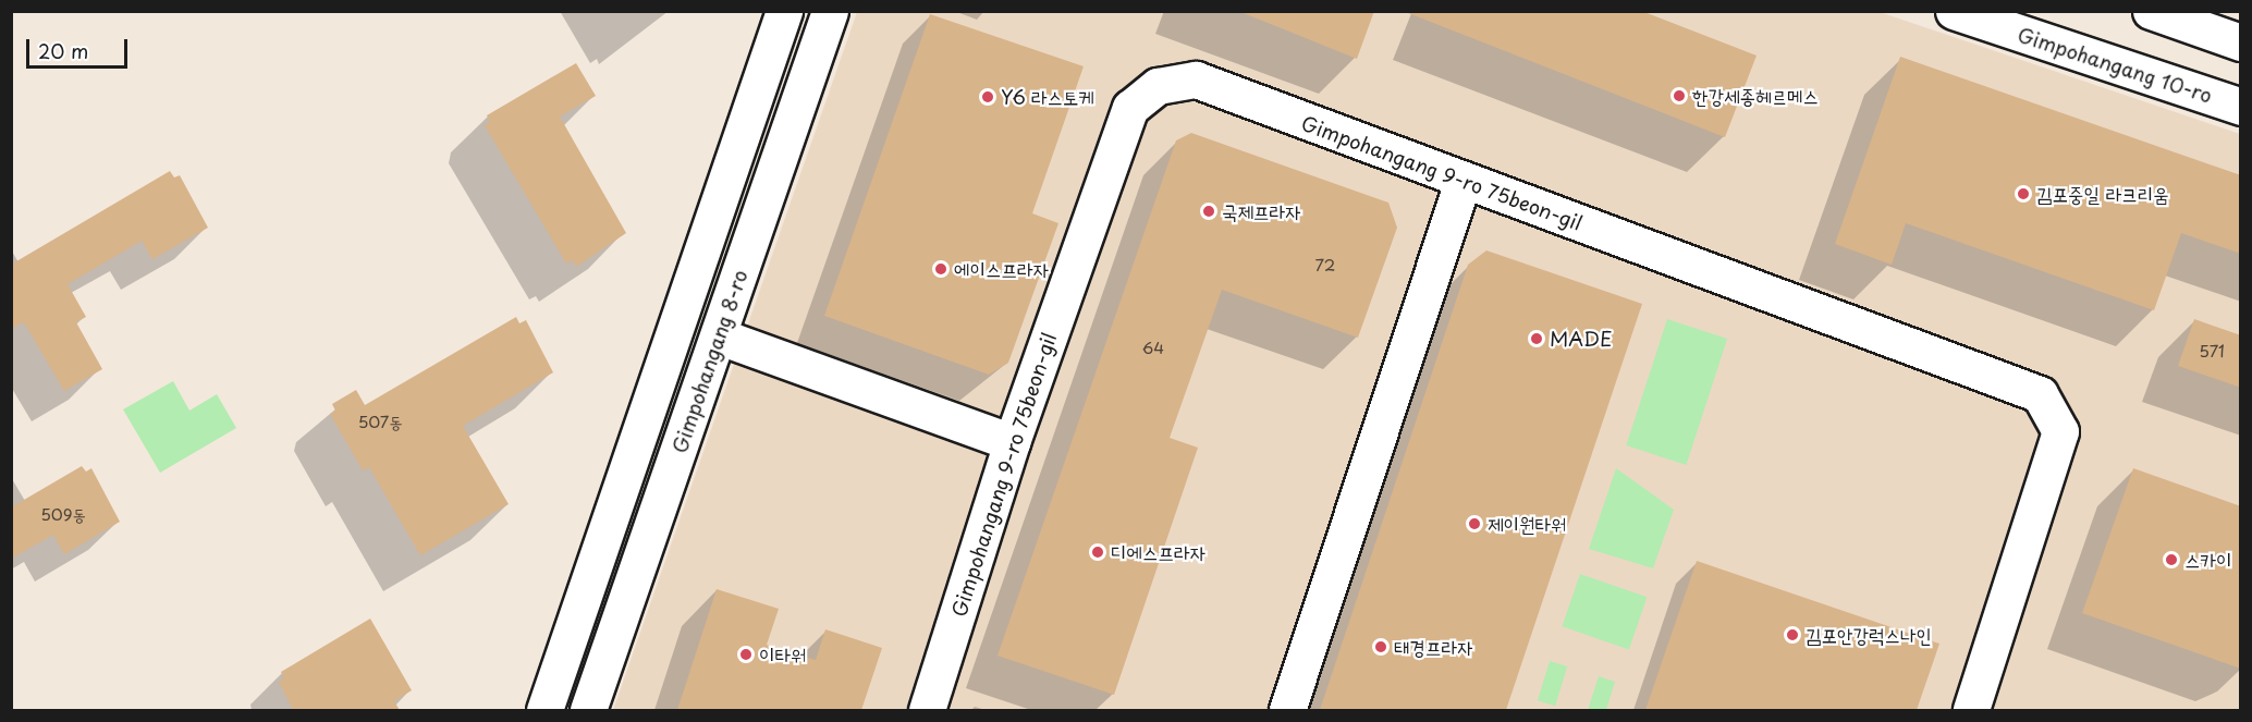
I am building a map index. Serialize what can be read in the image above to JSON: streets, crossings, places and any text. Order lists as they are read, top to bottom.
{
  "streets": {
    "street": ["Gimpohangang 10-ro", "Gimpohangang 9-ro 75beon-gil", "Gimpohangang 8-ro"]
  },
  "places": [
    "한강세종헤르메스",
    "Y6 라스토케",
    "김포중일 라크리움",
    "국제프라자",
    "에이스프라자",
    "MADE",
    "제이원타워",
    "디에스프라자",
    "스카이",
    "김포안강럭스나인",
    "태경프라자",
    "이타워"
  ],
  "house_numbers": [
    "72",
    "64",
    "571",
    "507동",
    "509동"
  ],
  "scale_bar": "20 m"
}
